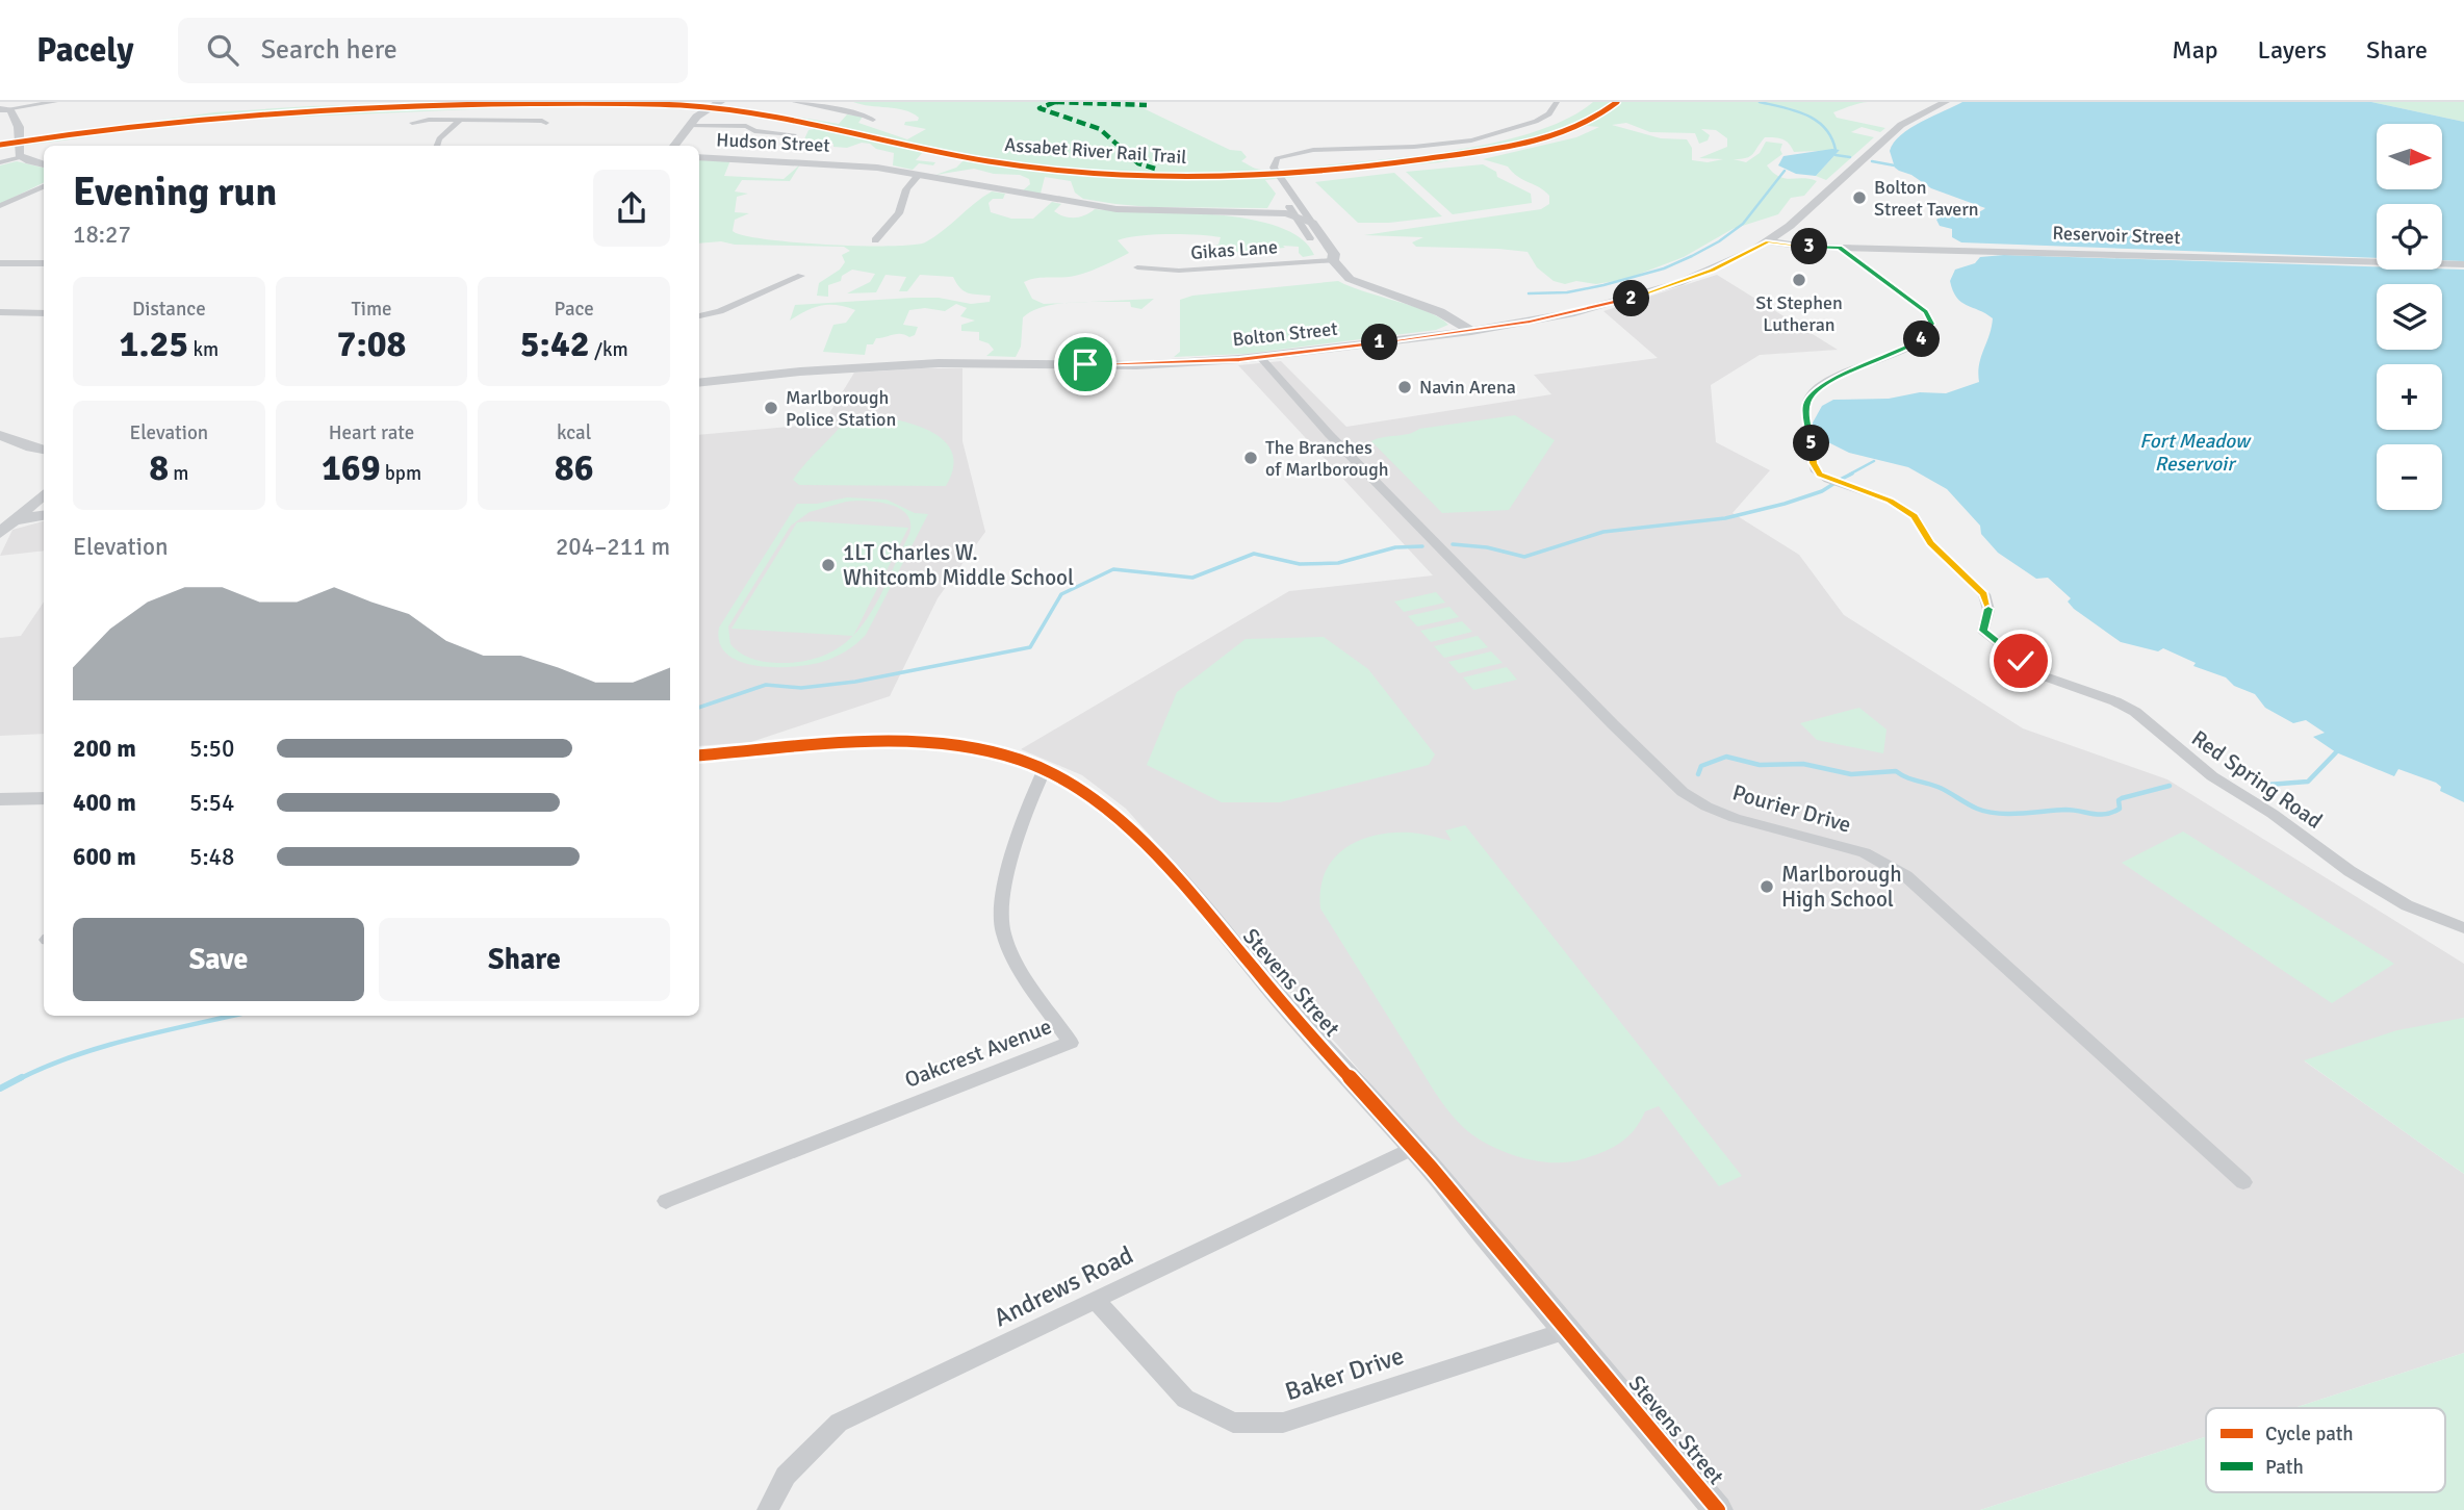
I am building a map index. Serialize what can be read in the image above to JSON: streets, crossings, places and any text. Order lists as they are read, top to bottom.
{
  "streets": {
    "street": [
      "Hudson Street",
      "Reservoir Street",
      "Gikas Lane",
      "Bolton Street",
      "Red Spring Road",
      "Pourier Drive",
      "Stevens Street",
      "Oakcrest Avenue",
      "Andrews Road",
      "Baker Drive"
    ],
    "cycle path": ["Assabet River Rail Trail"]
  },
  "crossings": [
    ["Hudson Street", "Gikas Lane"],
    ["Hudson Street", "Bolton Street"],
    ["Reservoir Street", "Bolton Street"],
    ["Reservoir Street", "Red Spring Road"],
    ["Bolton Street", "Pourier Drive"],
    ["Stevens Street", "Oakcrest Avenue"],
    ["Stevens Street", "Andrews Road"],
    ["Stevens Street", "Baker Drive"],
    ["Andrews Road", "Baker Drive"]
  ],
  "water": ["Fort Meadow Reservoir"],
  "places": [
    "Bolton Street Tavern",
    "St Stephen Lutheran",
    "Navin Arena",
    "Marlborough Police Station",
    "The Branches of Marlborough",
    "1LT Charles W. Whitcomb Middle School",
    "Marlborough High School"
  ],
  "legend": ["Cycle path", "Path"],
  "north": "right",
  "page": {
    "header": "Pacely",
    "search": "Search here",
    "nav": ["Map", "Layers", "Share"],
    "map_buttons": ["+", "−"],
    "heading": ["Evening run", "18:27"],
    "pins": [
      "3",
      "2",
      "4",
      "1",
      "5"
    ],
    "stats": [
      ["Distance", "1.25 km"],
      ["Time", "7:08"],
      ["Pace", "5:42 /km"],
      ["Elevation", "8 m"],
      ["Heart rate", "169 bpm"],
      ["kcal", "86"]
    ],
    "chart": ["Elevation", "204–211 m"],
    "list": [
      {
        "name": "200 m",
        "note": "5:50"
      },
      {
        "name": "400 m",
        "note": "5:54"
      },
      {
        "name": "600 m",
        "note": "5:48"
      }
    ],
    "buttons": ["Save", "Share"]
  }
}
